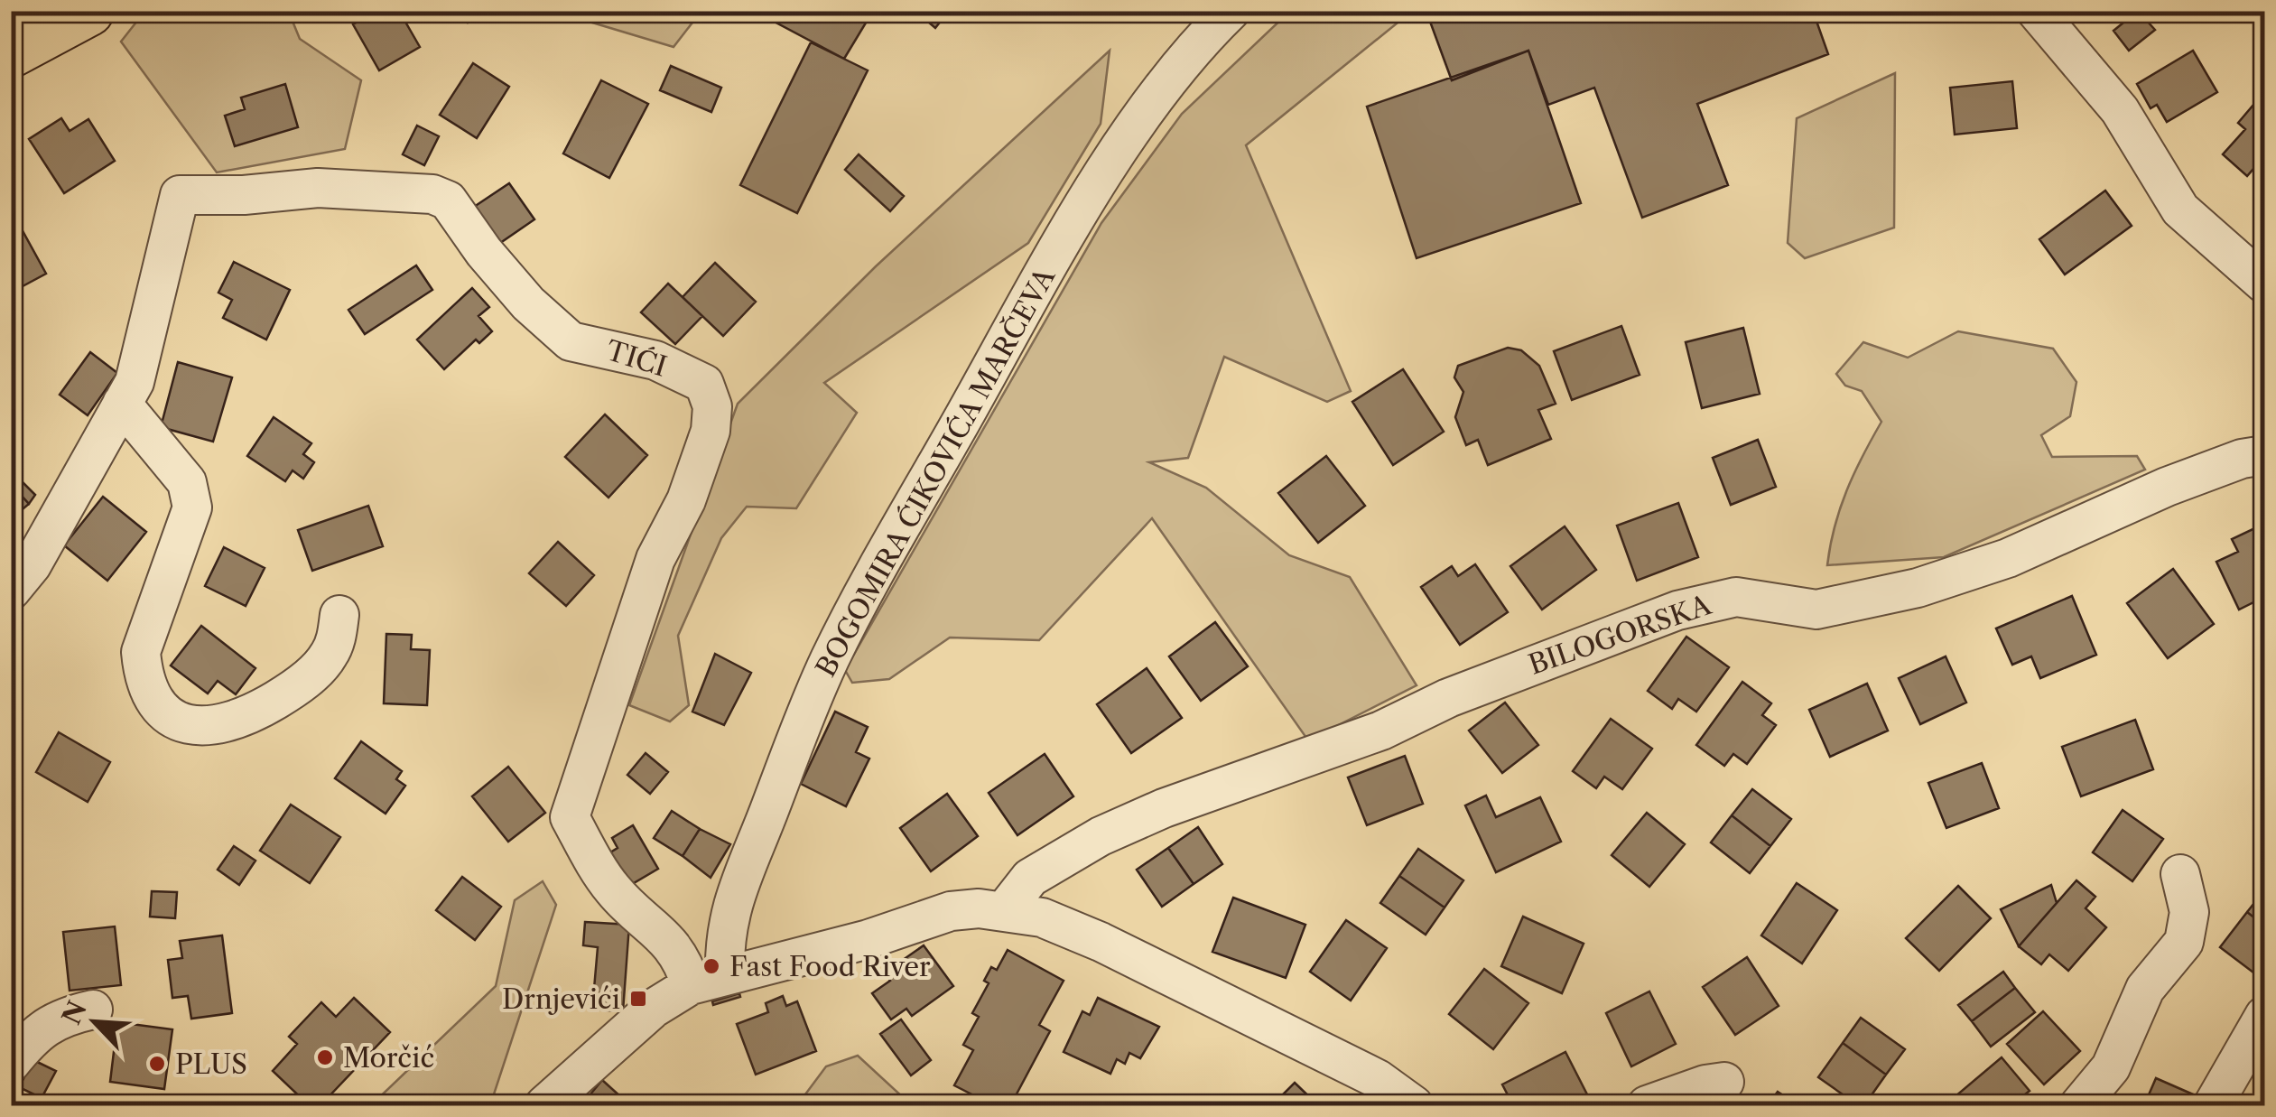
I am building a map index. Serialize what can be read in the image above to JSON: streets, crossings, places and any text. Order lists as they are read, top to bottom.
{
  "streets": {
    "street": ["TIĆI", "BOGOMIRA ĆIKOVIĆA MARČEVA", "BILOGORSKA"]
  },
  "crossings": [
    ["TIĆI", "BOGOMIRA ĆIKOVIĆA MARČEVA"]
  ],
  "places": {
    "other": ["Fast Food River", "Morčić", "PLUS"],
    "transit": ["Drnjevići"]
  },
  "north": "top left"
}
